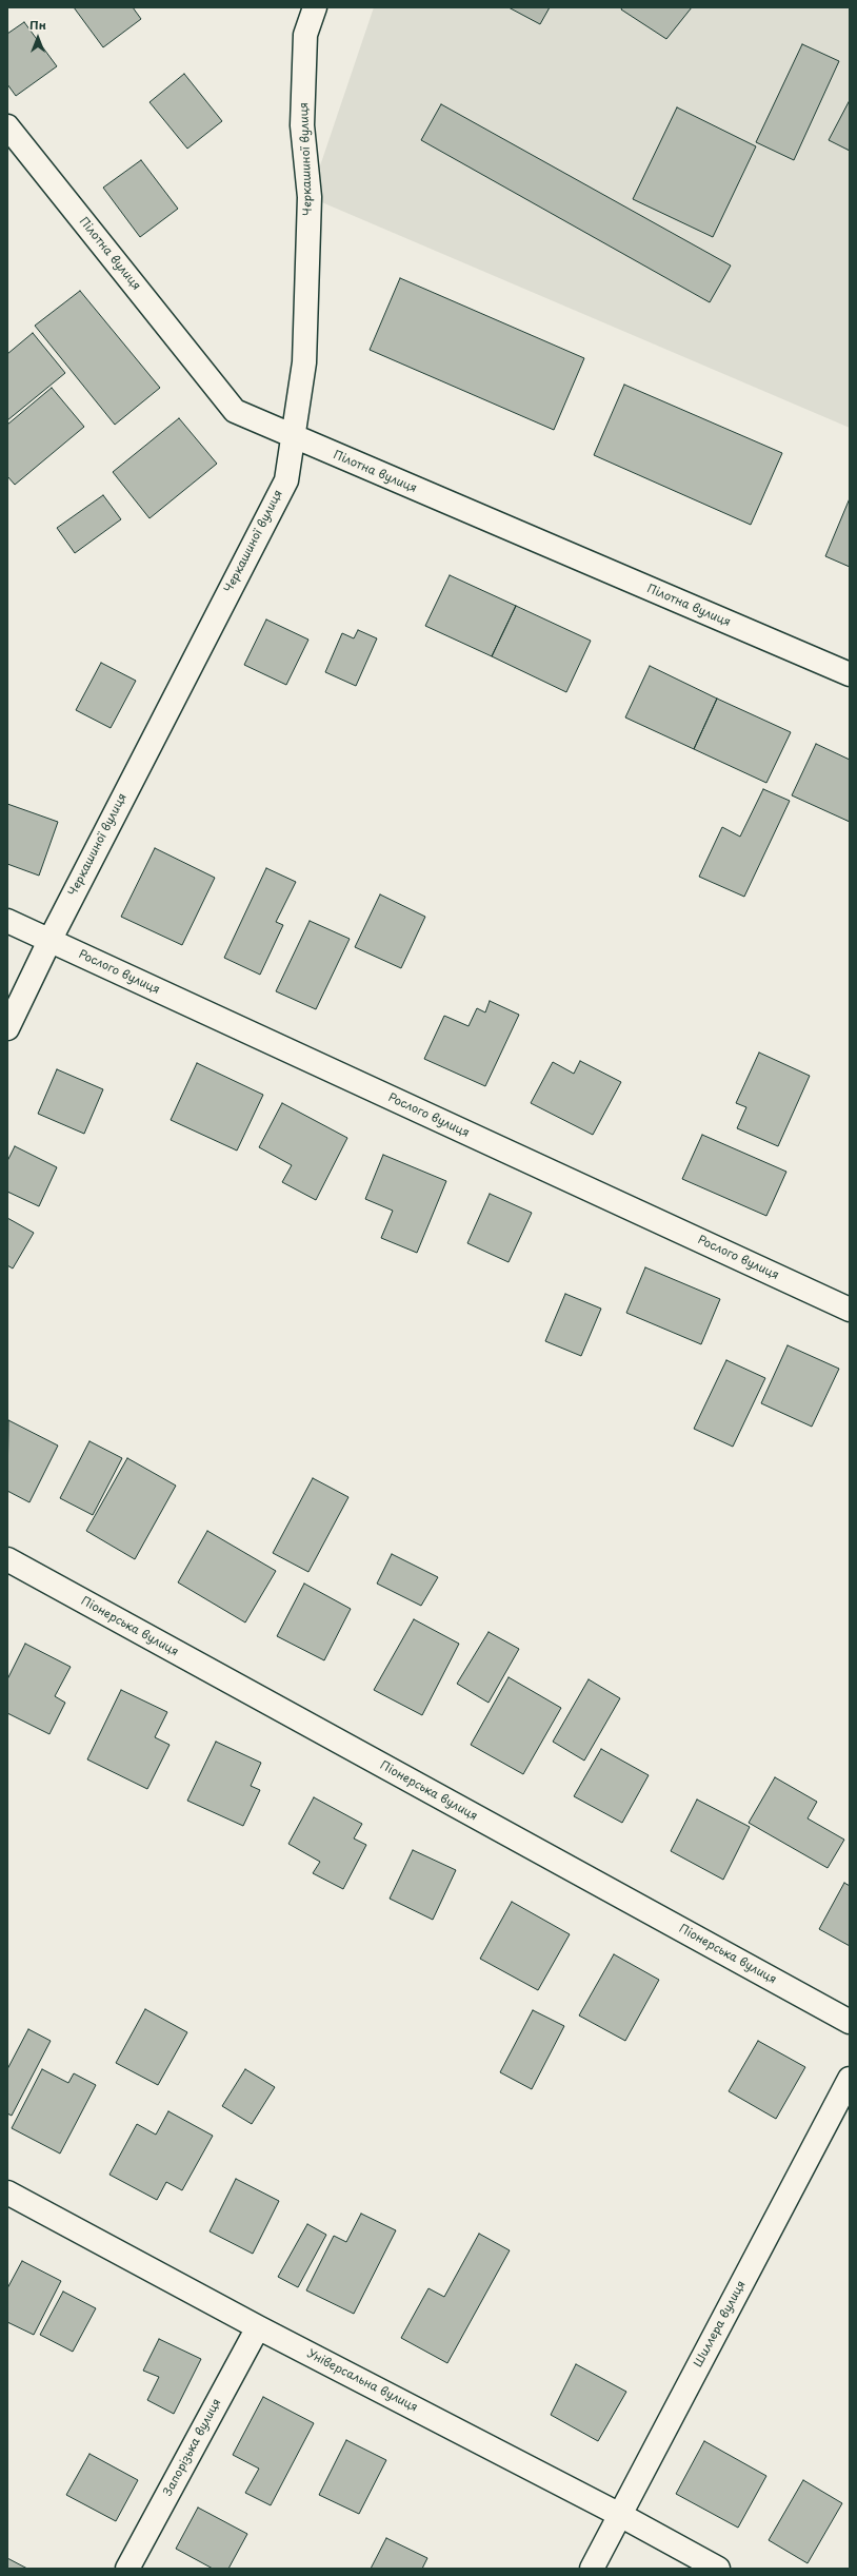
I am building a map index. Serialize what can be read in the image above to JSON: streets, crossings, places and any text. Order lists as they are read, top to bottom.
{
  "streets": {
    "street": [
      "Черкашиної вулиця",
      "Пілотна вулиця",
      "Рослого вулиця",
      "Піонерська вулиця",
      "Шиллера вулиця",
      "Універсальна вулиця",
      "Запорізька вулиця"
    ]
  },
  "crossings": [
    ["Черкашиної вулиця", "Пілотна вулиця"],
    ["Черкашиної вулиця", "Рослого вулиця"],
    ["Шиллера вулиця", "Універсальна вулиця"],
    ["Універсальна вулиця", "Запорізька вулиця"]
  ],
  "north": "top"
}
